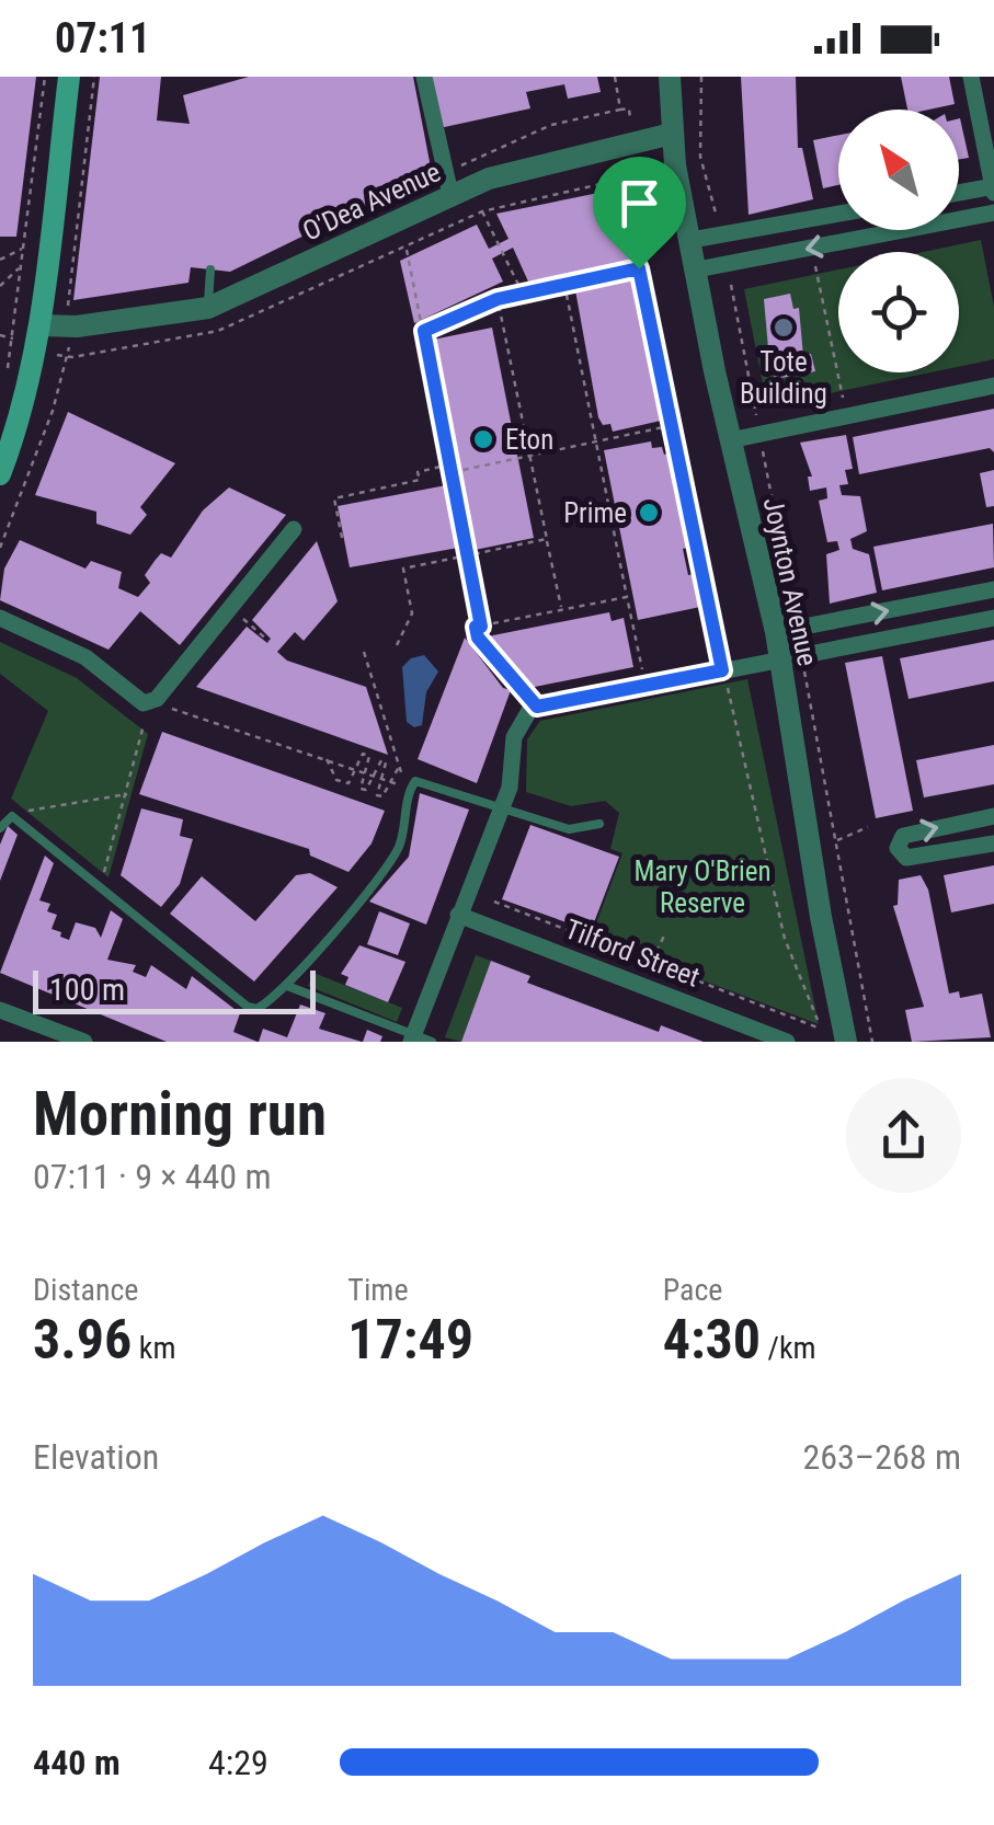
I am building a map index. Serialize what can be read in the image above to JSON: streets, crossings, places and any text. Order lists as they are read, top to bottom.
{
  "streets": {
    "street": ["O'Dea Avenue", "Joynton Avenue", "Tilford Street"]
  },
  "crossings": [
    ["O'Dea Avenue", "Joynton Avenue"]
  ],
  "parks": ["Mary O'Brien Reserve"],
  "places": ["Tote Building", "Eton", "Prime"],
  "scale_bar": "100 m",
  "north": "top left",
  "page": {
    "status": "07:11",
    "scale": "100 m",
    "heading": ["Morning run", "07:11 · 9 × 440 m"],
    "stats": [
      ["Distance", "3.96 km"],
      ["Time", "17:49"],
      ["Pace", "4:30 /km"]
    ],
    "chart": ["Elevation", "263–268 m"],
    "list": [
      {
        "name": "440 m",
        "note": "4:29"
      }
    ]
  }
}
